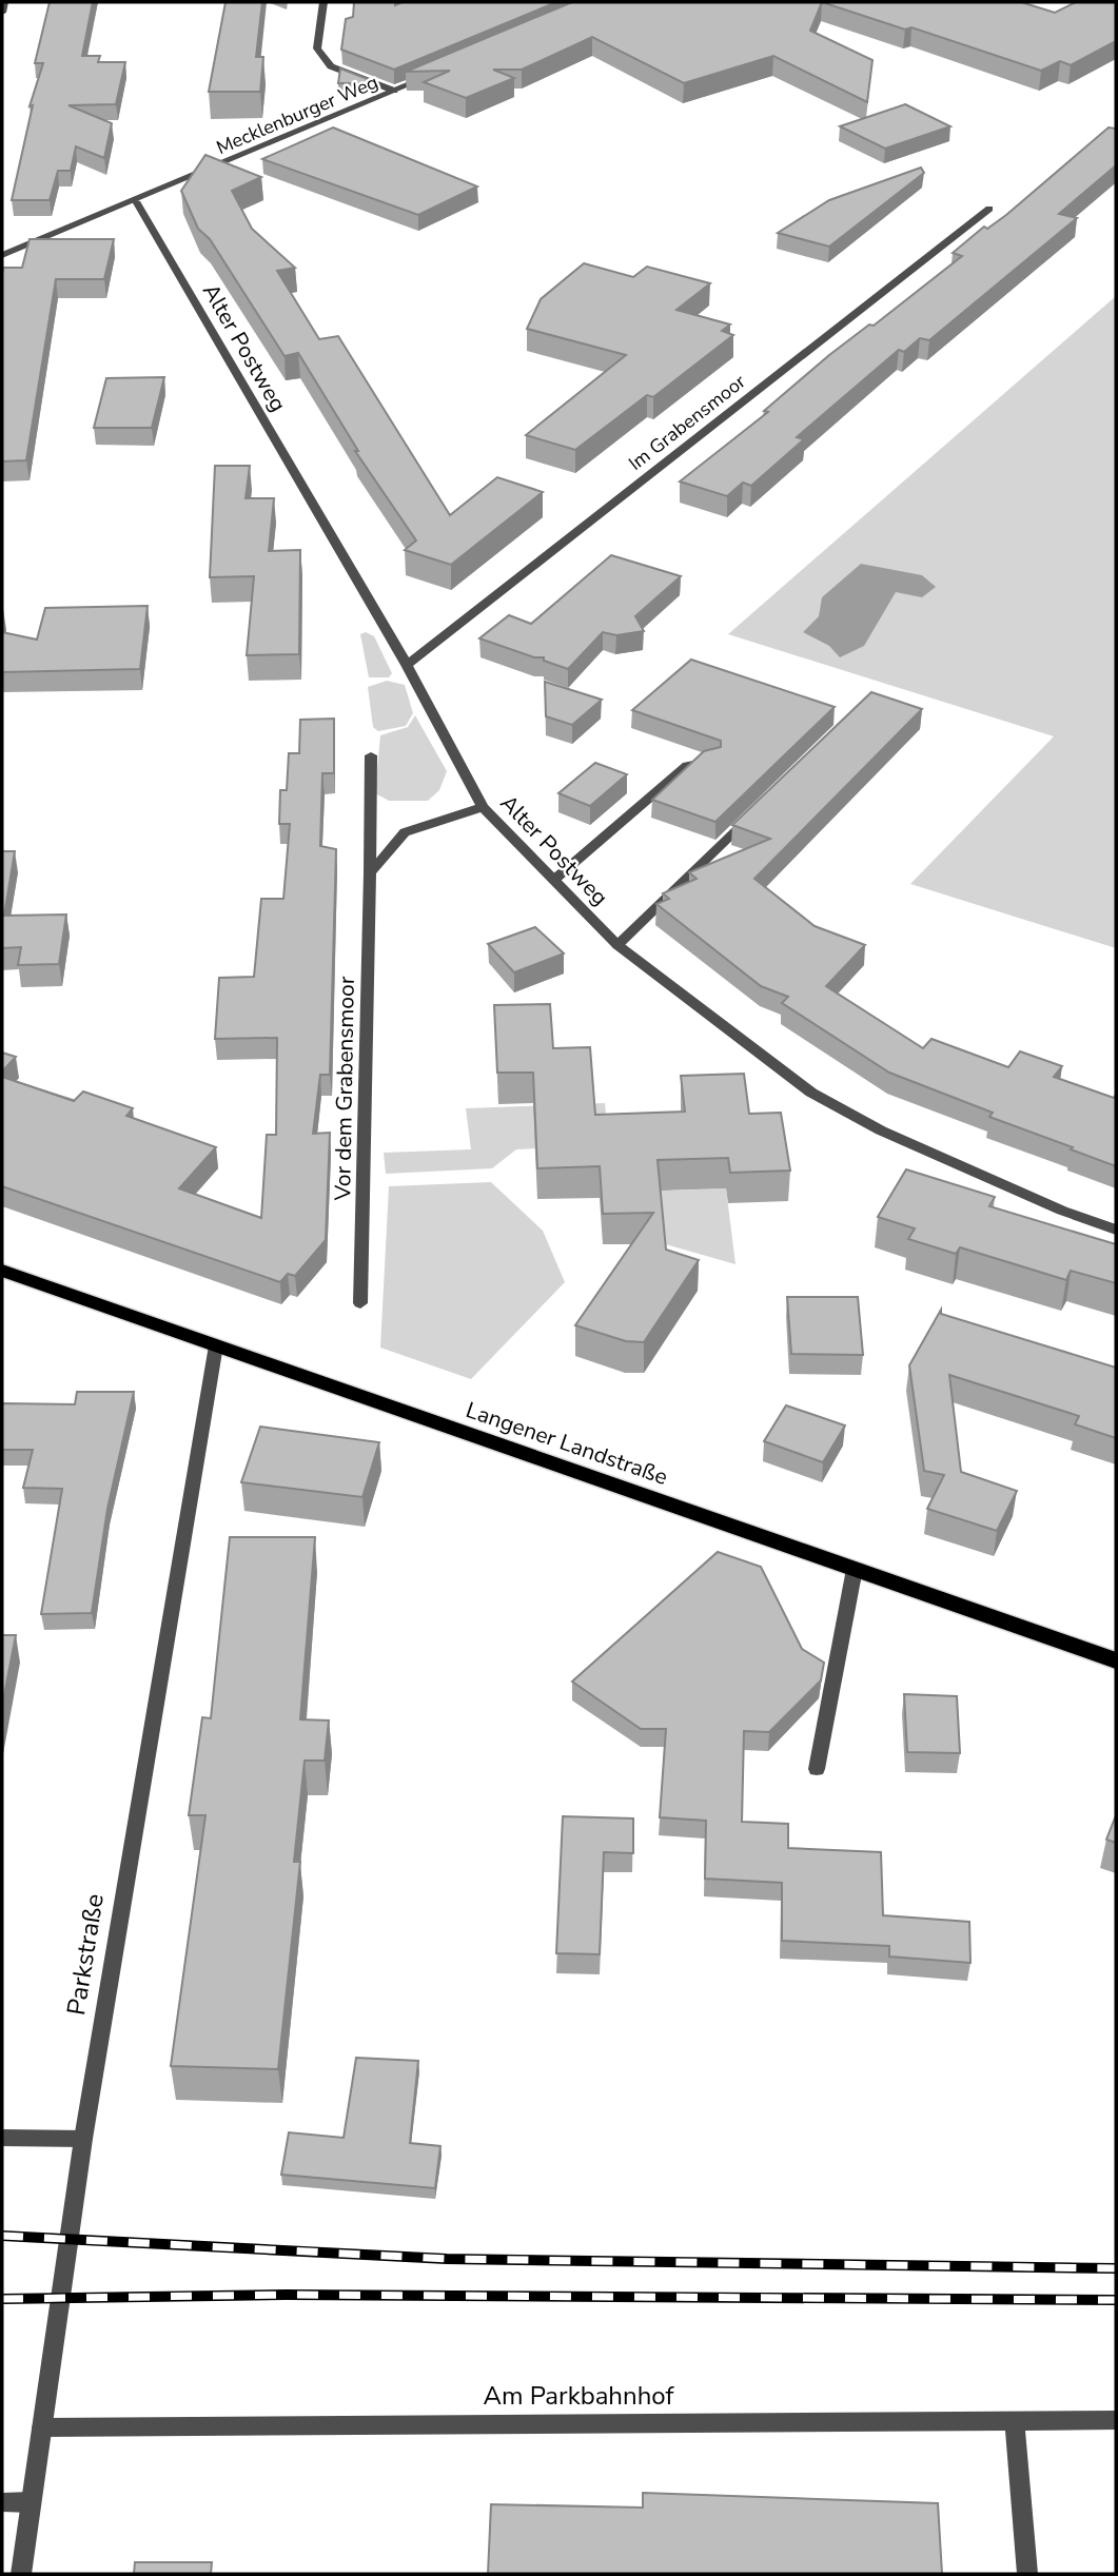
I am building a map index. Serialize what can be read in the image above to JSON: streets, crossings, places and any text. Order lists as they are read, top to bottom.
{
  "streets": {
    "main road": ["Langener Landstraße"],
    "street": [
      "Mecklenburger Weg",
      "Alter Postweg",
      "Im Grabensmoor",
      "Vor dem Grabensmoor",
      "Parkstraße",
      "Am Parkbahnhof"
    ]
  },
  "crossings": [
    ["Mecklenburger Weg", "Alter Postweg"],
    ["Alter Postweg", "Im Grabensmoor"],
    ["Langener Landstraße", "Parkstraße"],
    ["Parkstraße", "Am Parkbahnhof"]
  ]
}
